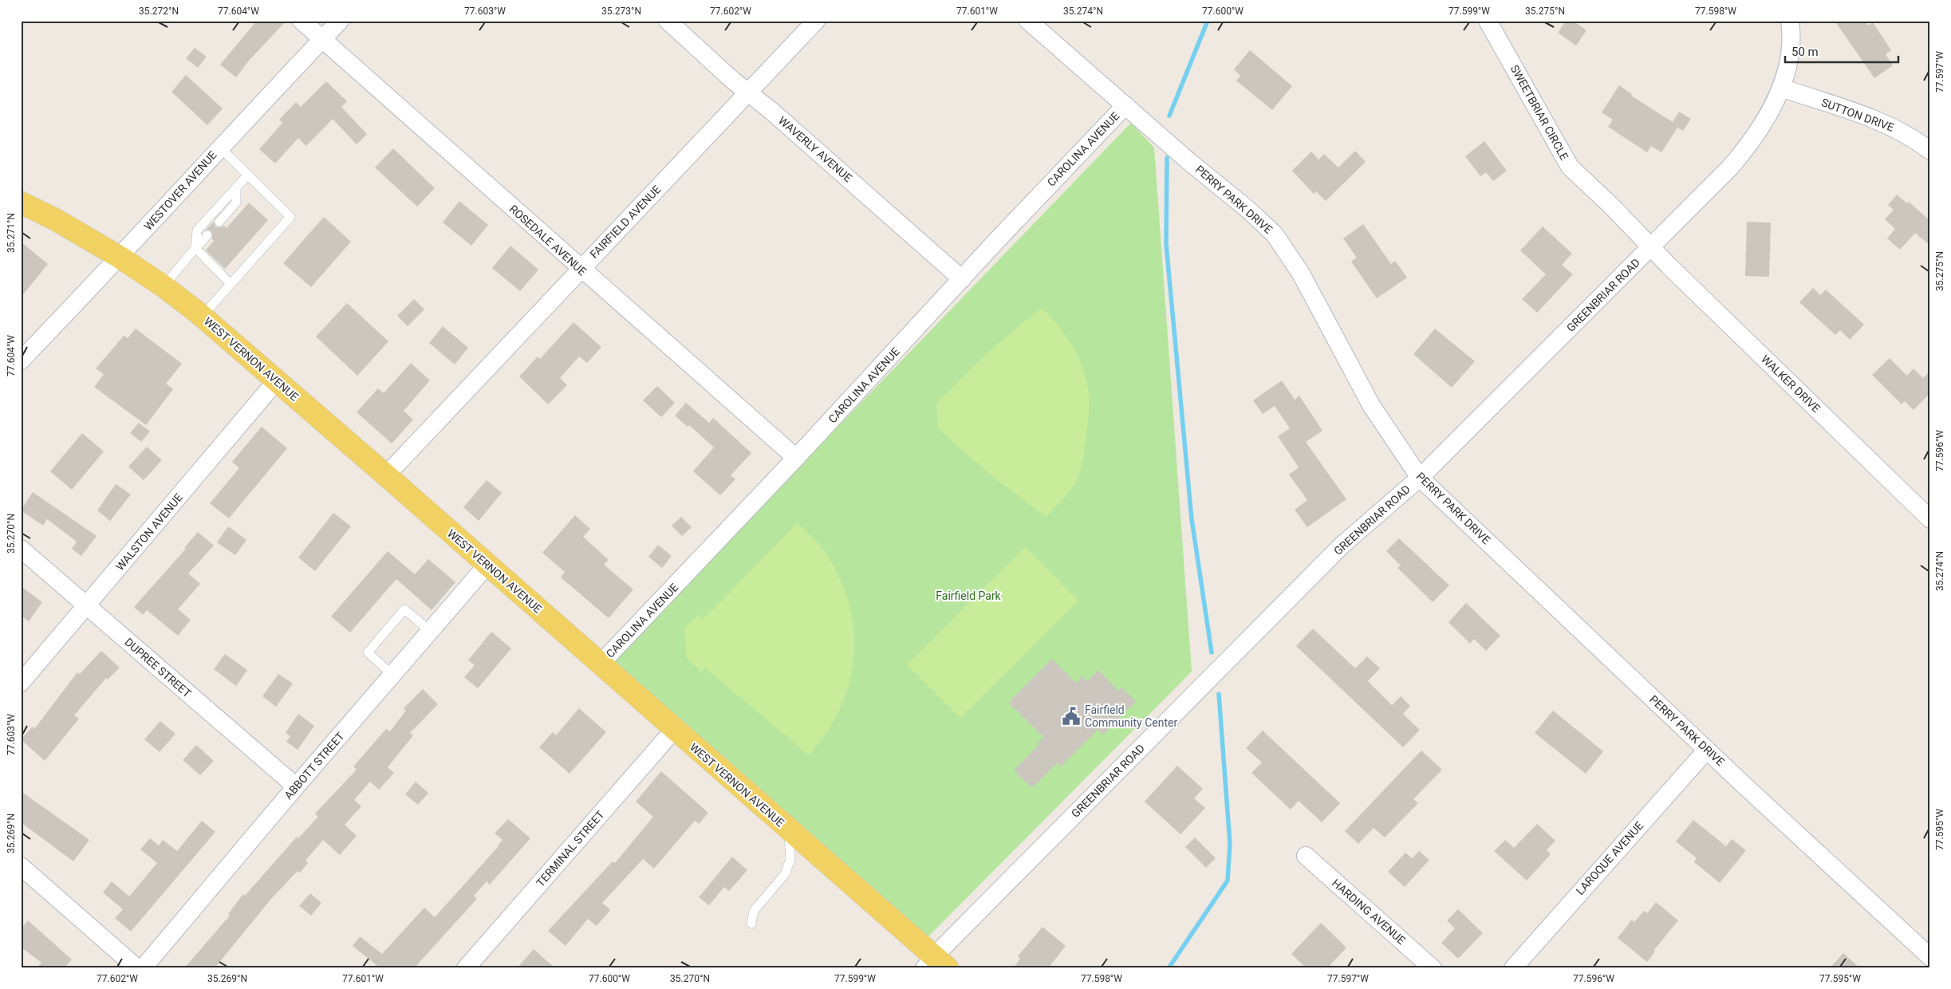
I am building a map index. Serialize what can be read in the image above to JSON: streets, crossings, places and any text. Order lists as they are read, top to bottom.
{
  "streets": {
    "main road": ["WEST VERNON AVENUE"],
    "street": [
      "SWEETBRIAR CIRCLE",
      "SUTTON DRIVE",
      "WAVERLY AVENUE",
      "CAROLINA AVENUE",
      "WESTOVER AVENUE",
      "PERRY PARK DRIVE",
      "FAIRFIELD AVENUE",
      "ROSEDALE AVENUE",
      "GREENBRIAR ROAD",
      "WALKER DRIVE",
      "WALSTON AVENUE",
      "DUPREE STREET",
      "ABBOTT STREET",
      "TERMINAL STREET",
      "LAROQUE AVENUE",
      "HARDING AVENUE"
    ]
  },
  "crossings": [
    ["SWEETBRIAR CIRCLE", "GREENBRIAR ROAD"],
    ["SWEETBRIAR CIRCLE", "WALKER DRIVE"],
    ["SUTTON DRIVE", "GREENBRIAR ROAD"],
    ["WAVERLY AVENUE", "CAROLINA AVENUE"],
    ["WAVERLY AVENUE", "FAIRFIELD AVENUE"],
    ["CAROLINA AVENUE", "PERRY PARK DRIVE"],
    ["CAROLINA AVENUE", "ROSEDALE AVENUE"],
    ["CAROLINA AVENUE", "WEST VERNON AVENUE"],
    ["WESTOVER AVENUE", "ROSEDALE AVENUE"],
    ["WESTOVER AVENUE", "WEST VERNON AVENUE"],
    ["PERRY PARK DRIVE", "GREENBRIAR ROAD"],
    ["PERRY PARK DRIVE", "LAROQUE AVENUE"],
    ["FAIRFIELD AVENUE", "ROSEDALE AVENUE"],
    ["FAIRFIELD AVENUE", "WEST VERNON AVENUE"],
    ["GREENBRIAR ROAD", "WEST VERNON AVENUE"],
    ["GREENBRIAR ROAD", "WALKER DRIVE"],
    ["WEST VERNON AVENUE", "WALSTON AVENUE"],
    ["WEST VERNON AVENUE", "ABBOTT STREET"],
    ["WEST VERNON AVENUE", "TERMINAL STREET"],
    ["WALSTON AVENUE", "DUPREE STREET"],
    ["DUPREE STREET", "ABBOTT STREET"]
  ],
  "parks": ["Fairfield Park"],
  "places": {
    "public building": ["Fairfield Community Center"]
  },
  "scale_bar": "50 m",
  "coordinates": [
    "35.272°N",
    "77.604°W",
    "77.603°W",
    "35.273°N",
    "77.602°W",
    "77.601°W",
    "35.274°N",
    "77.600°W",
    "77.599°W",
    "35.275°N",
    "77.598°W",
    "77.597°W",
    "35.271°N",
    "77.596°W",
    "35.270°N",
    "77.595°W",
    "35.269°N"
  ]
}
